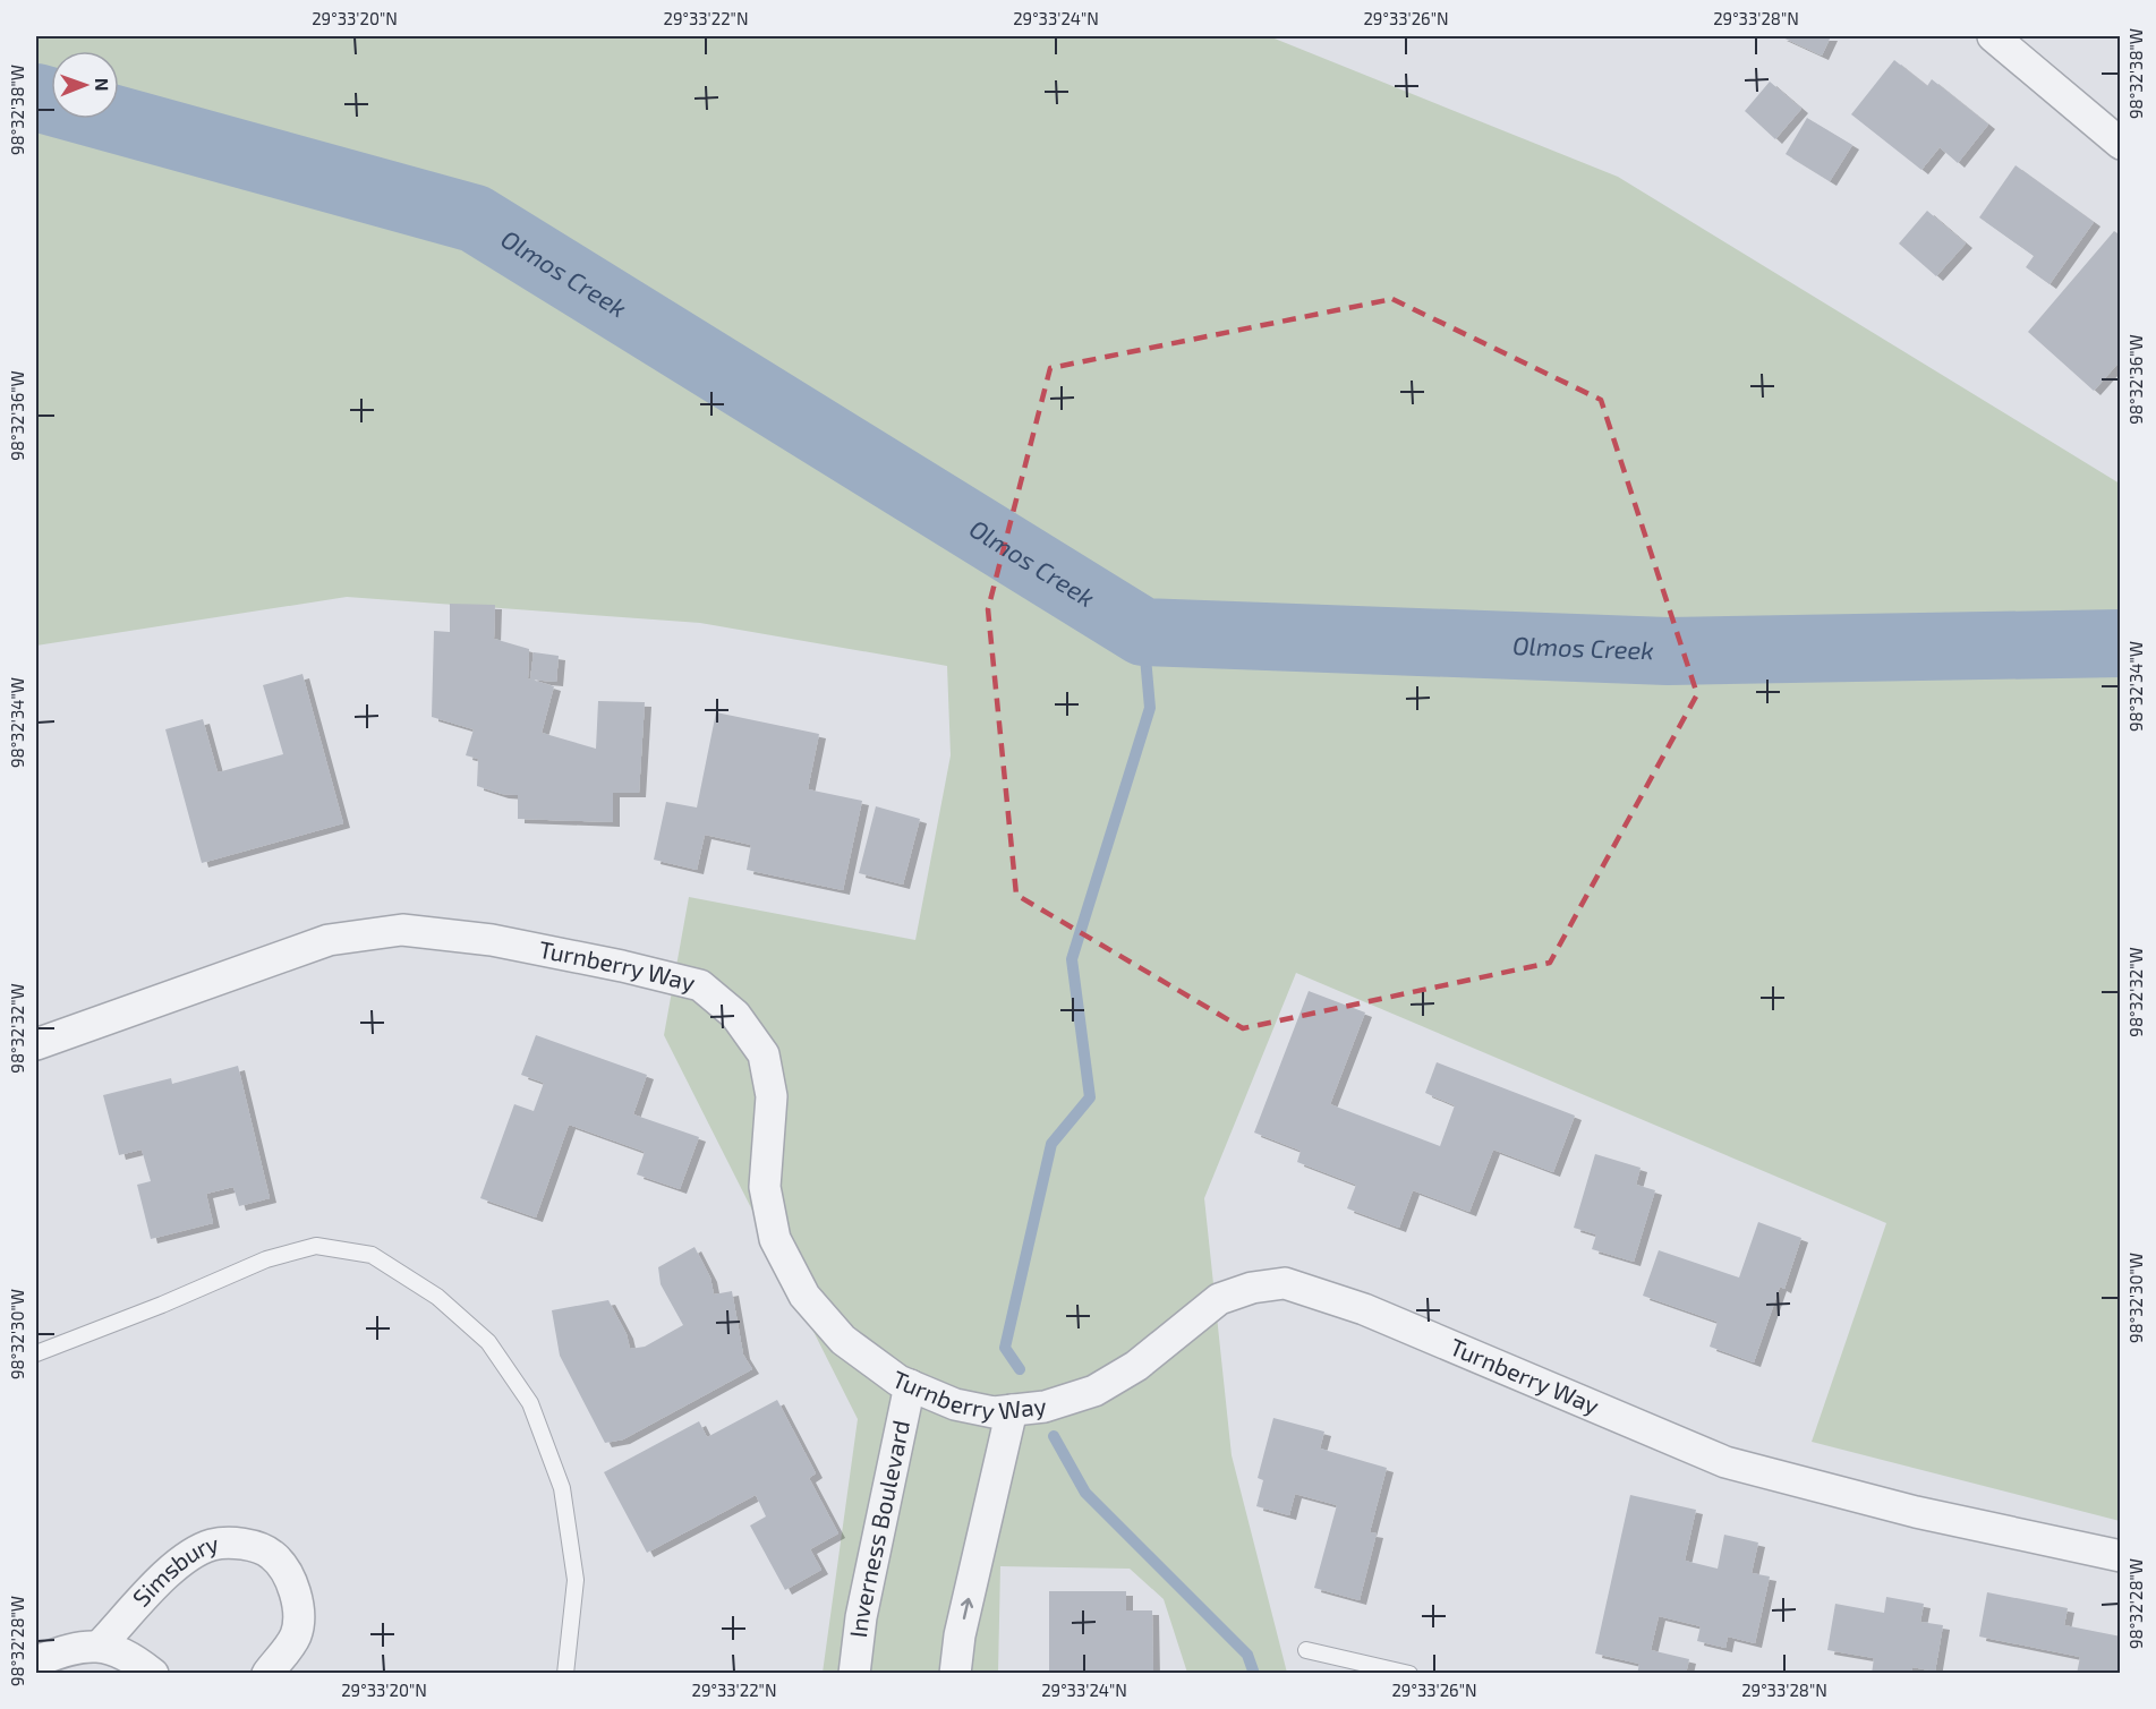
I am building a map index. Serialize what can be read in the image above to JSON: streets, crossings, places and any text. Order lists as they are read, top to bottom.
{
  "streets": {
    "street": ["Turnberry Way", "Inverness Boulevard", "Simsbury"]
  },
  "crossings": [
    ["Turnberry Way", "Inverness Boulevard"]
  ],
  "water": ["Olmos Creek"],
  "north": "right",
  "coordinates": [
    "29°33'20\"N",
    "29°33'22\"N",
    "29°33'24\"N",
    "29°33'26\"N",
    "29°33'28\"N",
    "98°32'38\"W",
    "98°32'36\"W",
    "98°32'34\"W",
    "98°32'32\"W",
    "98°32'30\"W",
    "98°32'28\"W"
  ]
}
